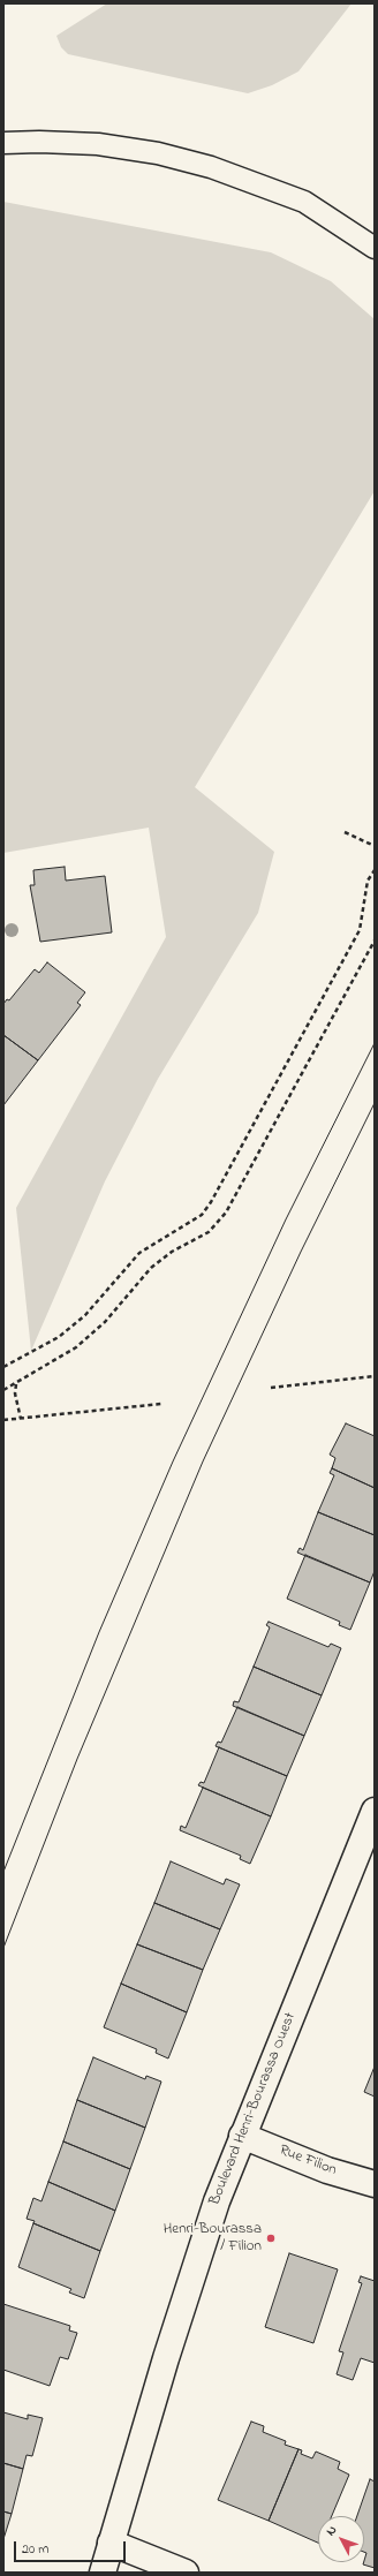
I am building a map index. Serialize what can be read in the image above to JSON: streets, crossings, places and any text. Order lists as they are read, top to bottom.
{
  "streets": {
    "main road": ["Boulevard Henri-Bourassa Ouest", "Rue Filion"]
  },
  "crossings": [
    ["Boulevard Henri-Bourassa Ouest", "Rue Filion"]
  ],
  "places": ["Henri-Bourassa / Filion"],
  "scale_bar": "20 m",
  "north": "top left"
}
